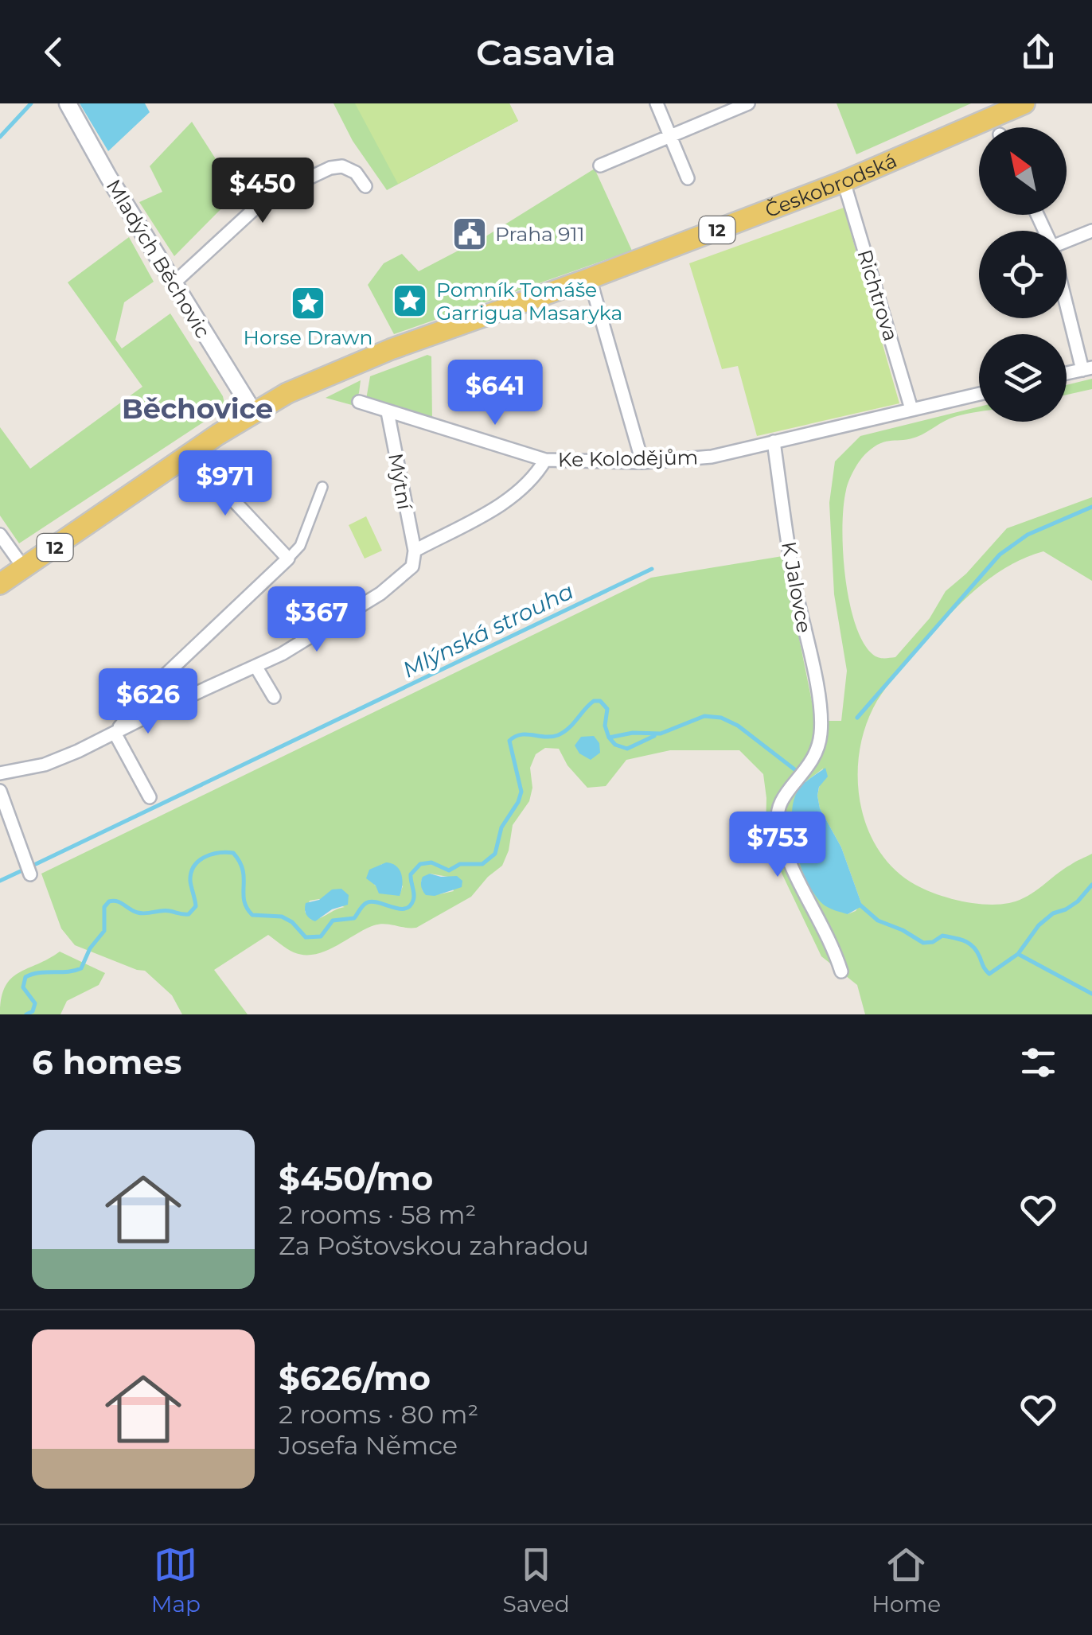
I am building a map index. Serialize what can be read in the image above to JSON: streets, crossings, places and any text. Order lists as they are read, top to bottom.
{
  "streets": {
    "main road": ["Českobrodská", "12"],
    "street": [
      "Mladých Běchovic",
      "Richtrova",
      "Ke Kolodějům",
      "Mýtní",
      "K Jalovce"
    ]
  },
  "crossings": [
    ["Českobrodská", "Mladých Běchovic"],
    ["Českobrodská", "Richtrova"],
    ["Richtrova", "Ke Kolodějům"],
    ["Ke Kolodějům", "Mýtní"],
    ["Ke Kolodějům", "K Jalovce"]
  ],
  "districts": ["Běchovice"],
  "water": ["Mlýnská strouha"],
  "places": {
    "public building": ["Praha 911"],
    "place": ["Pomník Tomáše Garrigua Masaryka", "Horse Drawn"]
  },
  "north": "top left",
  "page": {
    "header": "Casavia",
    "price": [
      "$450",
      "$641",
      "$971",
      "$367",
      "$626",
      "$753"
    ],
    "heading": "6 homes",
    "list": [
      {
        "name": "$450/mo",
        "note": "2 rooms · 58 m² · Za Poštovskou zahradou"
      },
      {
        "name": "$626/mo",
        "note": "2 rooms · 80 m² · Josefa Němce"
      }
    ],
    "tabs": ["Map", "Saved", "Home"]
  }
}
